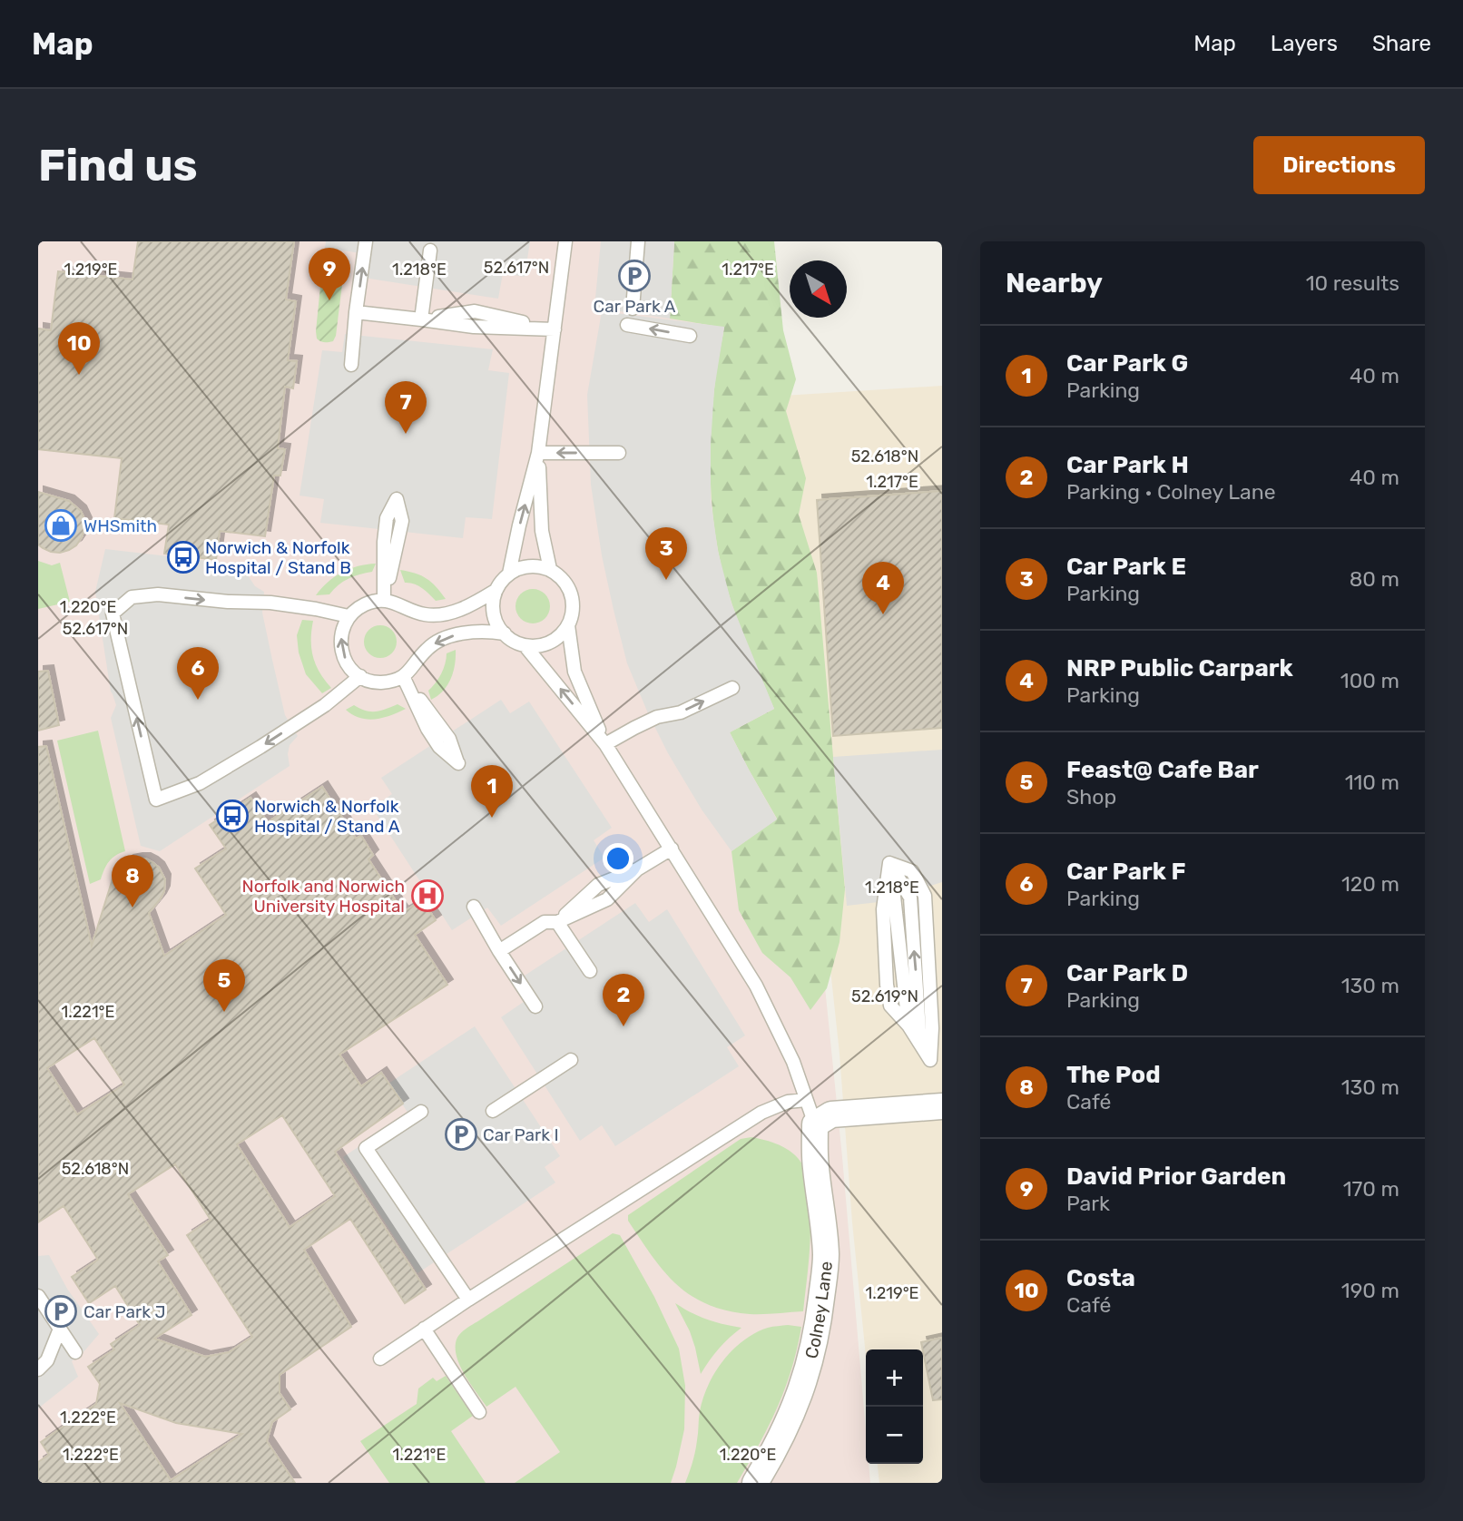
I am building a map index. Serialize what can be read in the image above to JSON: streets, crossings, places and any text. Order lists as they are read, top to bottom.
{
  "streets": {
    "street": ["Colney Lane"]
  },
  "places": {
    "parking": ["Car Park A", "Car Park I", "Car Park J"],
    "shop": ["WHSmith"],
    "bus stop": ["Norwich & Norfolk Hospital / Stand B", "Norwich & Norfolk Hospital / Stand A"],
    "hospital": ["Norfolk and Norwich University Hospital"]
  },
  "north": "bottom right",
  "page": {
    "header": "Map",
    "nav": ["Map", "Layers", "Share"],
    "buttons": "Directions",
    "title": "Find us",
    "heading": ["Nearby", "10 results"],
    "pins": [
      "9",
      "10",
      "7",
      "3",
      "4",
      "6",
      "1",
      "8",
      "5",
      "2"
    ],
    "list": [
      {
        "mark": "1",
        "name": "Car Park G",
        "note": "Parking",
        "value": "40 m"
      },
      {
        "mark": "2",
        "name": "Car Park H",
        "note": "Parking · Colney Lane",
        "value": "40 m"
      },
      {
        "mark": "3",
        "name": "Car Park E",
        "note": "Parking",
        "value": "80 m"
      },
      {
        "mark": "4",
        "name": "NRP Public Carpark",
        "note": "Parking",
        "value": "100 m"
      },
      {
        "mark": "5",
        "name": "Feast@ Cafe Bar",
        "note": "Shop",
        "value": "110 m"
      },
      {
        "mark": "6",
        "name": "Car Park F",
        "note": "Parking",
        "value": "120 m"
      },
      {
        "mark": "7",
        "name": "Car Park D",
        "note": "Parking",
        "value": "130 m"
      },
      {
        "mark": "8",
        "name": "The Pod",
        "note": "Café",
        "value": "130 m"
      },
      {
        "mark": "9",
        "name": "David Prior Garden",
        "note": "Park",
        "value": "170 m"
      },
      {
        "mark": "10",
        "name": "Costa",
        "note": "Café",
        "value": "190 m"
      }
    ],
    "map_buttons": ["+", "−"]
  },
  "coordinates": [
    "52.617°N",
    "1.218°E",
    "1.219°E",
    "1.217°E",
    "52.618°N",
    "1.220°E",
    "52.619°N",
    "1.221°E",
    "1.222°E"
  ]
}
